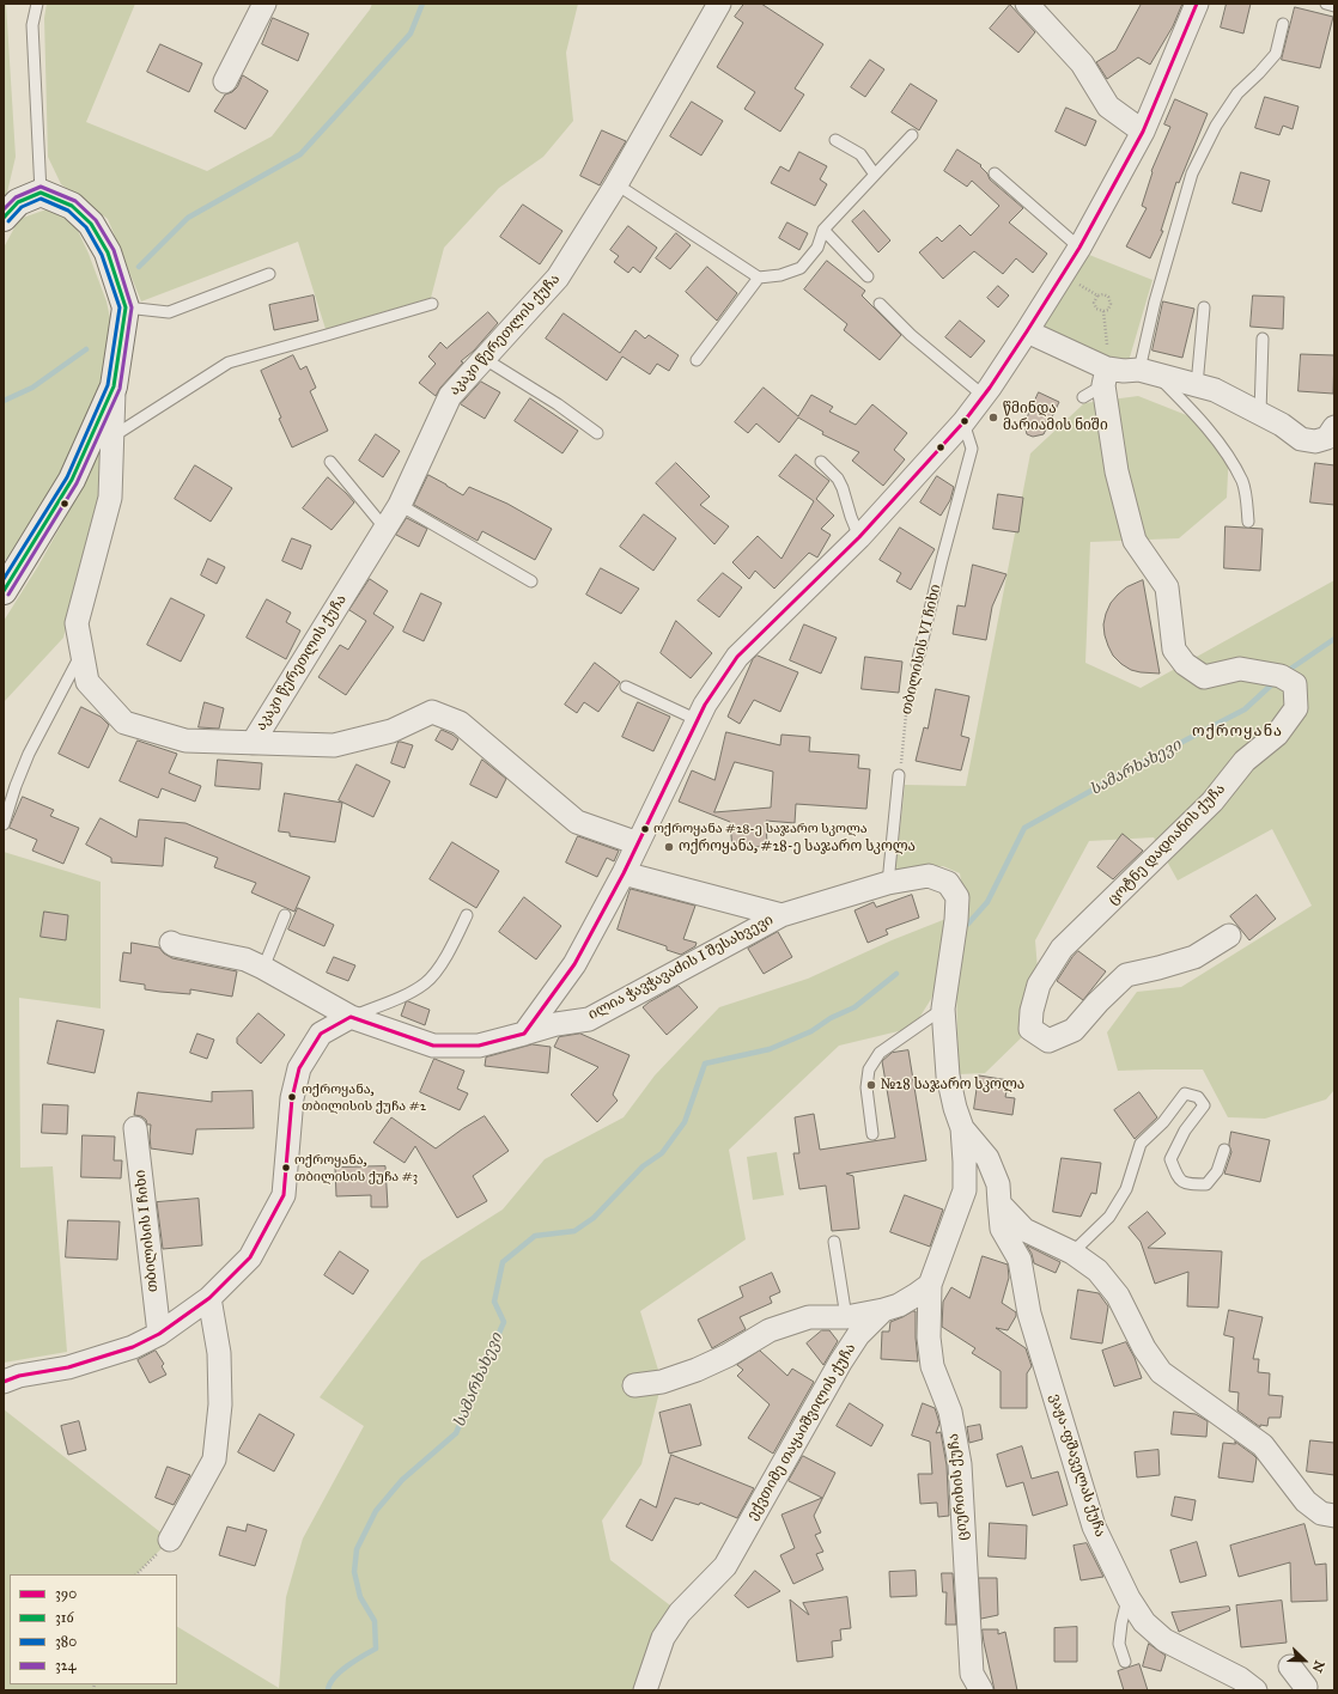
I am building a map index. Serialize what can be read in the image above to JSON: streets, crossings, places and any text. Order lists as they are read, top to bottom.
{
  "streets": {
    "street": [
      "აკაკი წერეთლის ქუჩა",
      "ცოტნე დადიანის ქუჩა",
      "ილია ჭავჭავაძის I შესახვევი",
      "თბილისის I ჩიხი",
      "ექვთიმე თაყაიშვილის ქუჩა",
      "ვაჟა-ფშაველას ქუჩა",
      "ციურიხის ქუჩა"
    ],
    "lane": ["თბილისის VI ჩიხი"]
  },
  "crossings": [
    ["ილია ჭავჭავაძის I შესახვევი", "ვაჟა-ფშაველას ქუჩა"],
    ["ექვთიმე თაყაიშვილის ქუჩა", "ციურიხის ქუჩა"]
  ],
  "districts": ["ოქროყანა"],
  "water": ["სამარხახევი"],
  "places": [
    "წმინდა მარიამის ნიში",
    "ოქროყანა #28-ე საჯარო სკოლა",
    "ოქროყანა, #28-ე საჯარო სკოლა",
    "№28 საჯარო სკოლა",
    "ოქროყანა, თბილისის ქუჩა #2",
    "ოქროყანა, თბილისის ქუჩა #3"
  ],
  "lines": [
    "transit line 390",
    "transit line 324",
    "transit line 316",
    "transit line 380"
  ],
  "legend": [
    "390",
    "316",
    "380",
    "324"
  ],
  "north": "bottom right"
}
